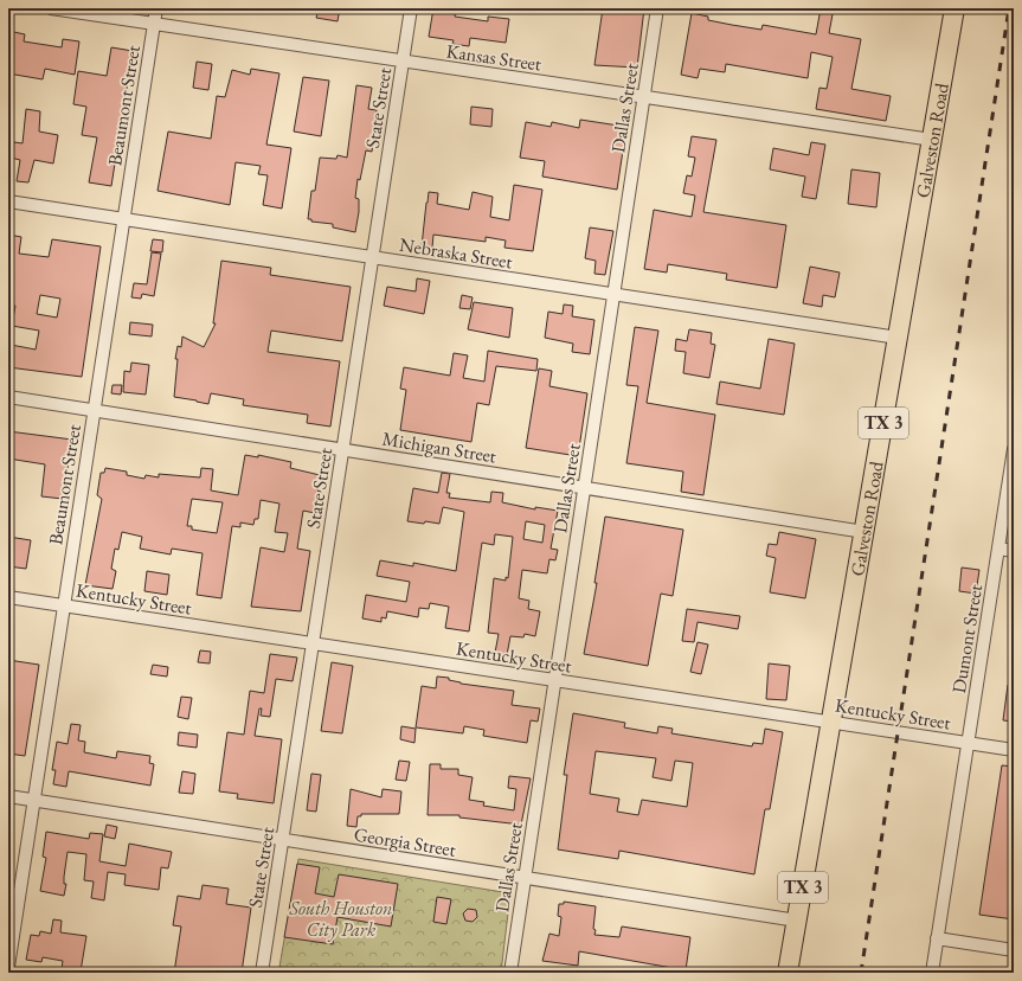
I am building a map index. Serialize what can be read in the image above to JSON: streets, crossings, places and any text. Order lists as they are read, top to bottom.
{
  "streets": {
    "main road": ["Galveston Road", "TX 3"],
    "street": [
      "Kansas Street",
      "Beaumont Street",
      "State Street",
      "Dallas Street",
      "Nebraska Street",
      "Michigan Street",
      "Kentucky Street",
      "Dumont Street",
      "Georgia Street"
    ]
  },
  "crossings": [
    ["Kansas Street", "Beaumont Street"],
    ["Kansas Street", "State Street"],
    ["Kansas Street", "Dallas Street"],
    ["Kansas Street", "Galveston Road"],
    ["Beaumont Street", "Nebraska Street"],
    ["Beaumont Street", "Michigan Street"],
    ["Beaumont Street", "Kentucky Street"],
    ["Beaumont Street", "Georgia Street"],
    ["State Street", "Nebraska Street"],
    ["State Street", "Michigan Street"],
    ["State Street", "Kentucky Street"],
    ["State Street", "Georgia Street"],
    ["Dallas Street", "Nebraska Street"],
    ["Dallas Street", "Michigan Street"],
    ["Dallas Street", "Kentucky Street"],
    ["Dallas Street", "Georgia Street"],
    ["Galveston Road", "Nebraska Street"],
    ["Galveston Road", "Michigan Street"],
    ["Galveston Road", "Kentucky Street"],
    ["Galveston Road", "Georgia Street"],
    ["Kentucky Street", "Dumont Street"]
  ],
  "parks": ["South Houston City Park"]
}
